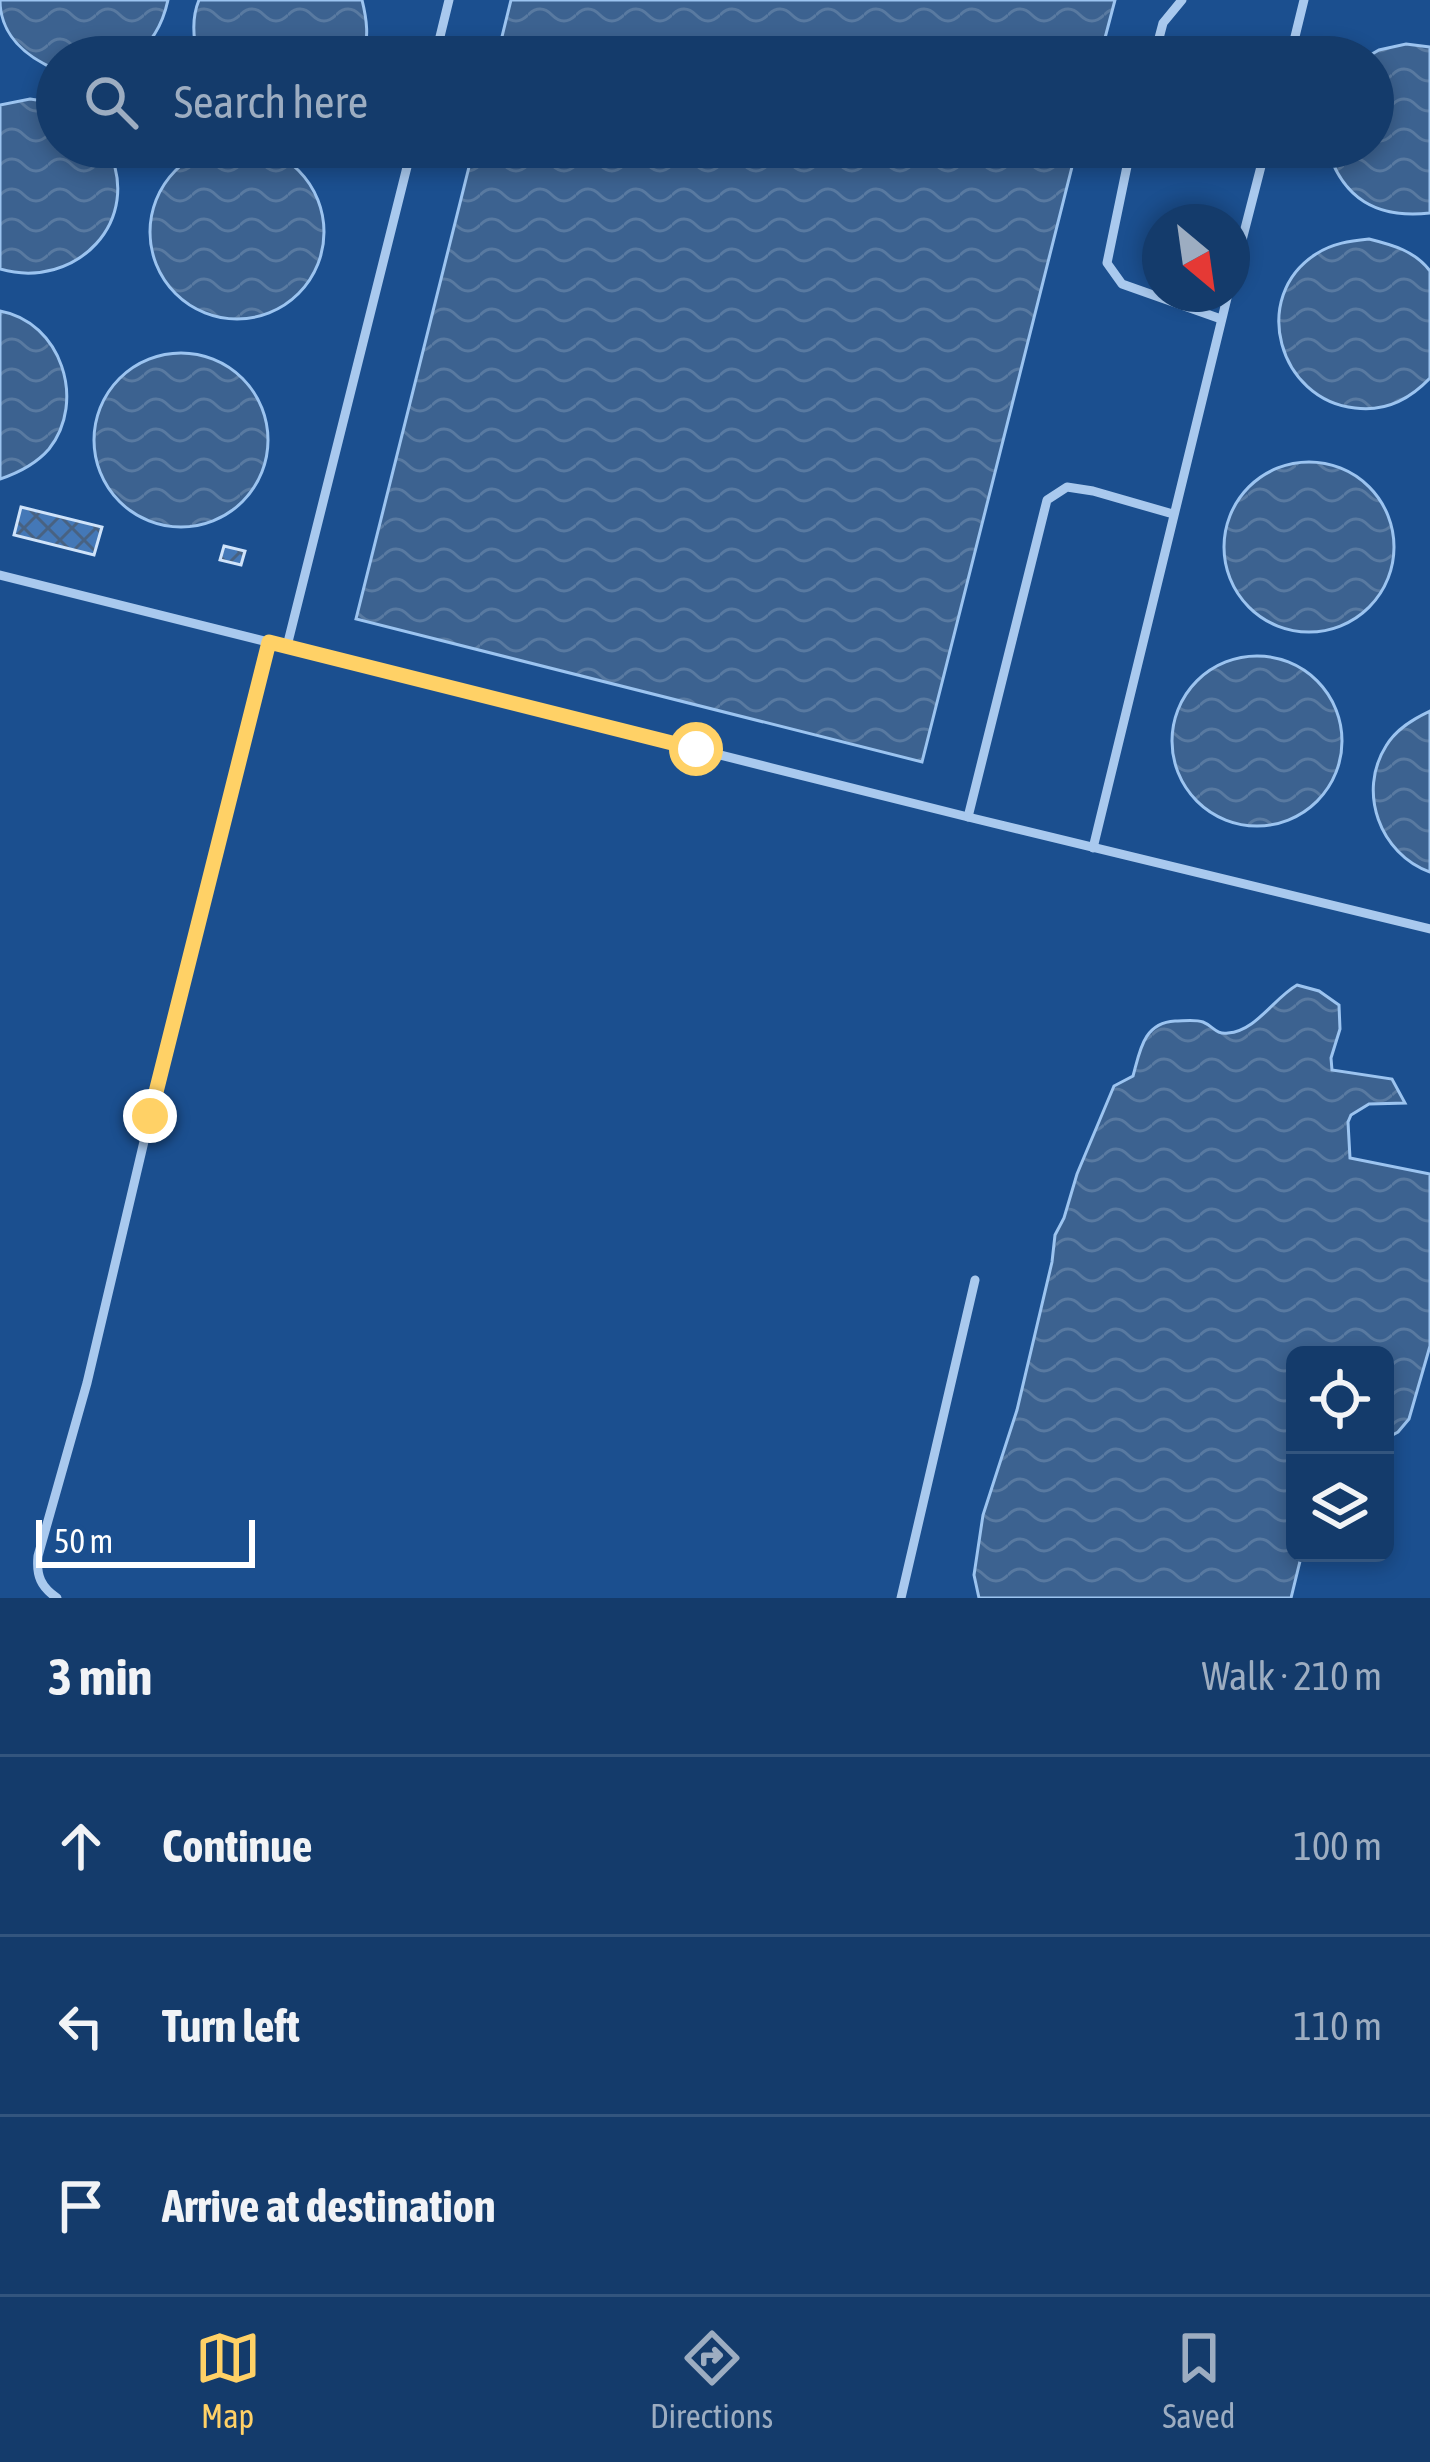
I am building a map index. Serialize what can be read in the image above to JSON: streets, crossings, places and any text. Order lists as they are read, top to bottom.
{
  "scale_bar": "50 m",
  "north": "bottom right",
  "page": {
    "search": "Search here",
    "scale": "50 m",
    "heading": ["3 min", "Walk · 210 m"],
    "list": [
      ["Continue", "100 m"],
      ["Turn left", "110 m"],
      "Arrive at destination"
    ],
    "nav": ["Map", "Directions", "Saved"]
  }
}
